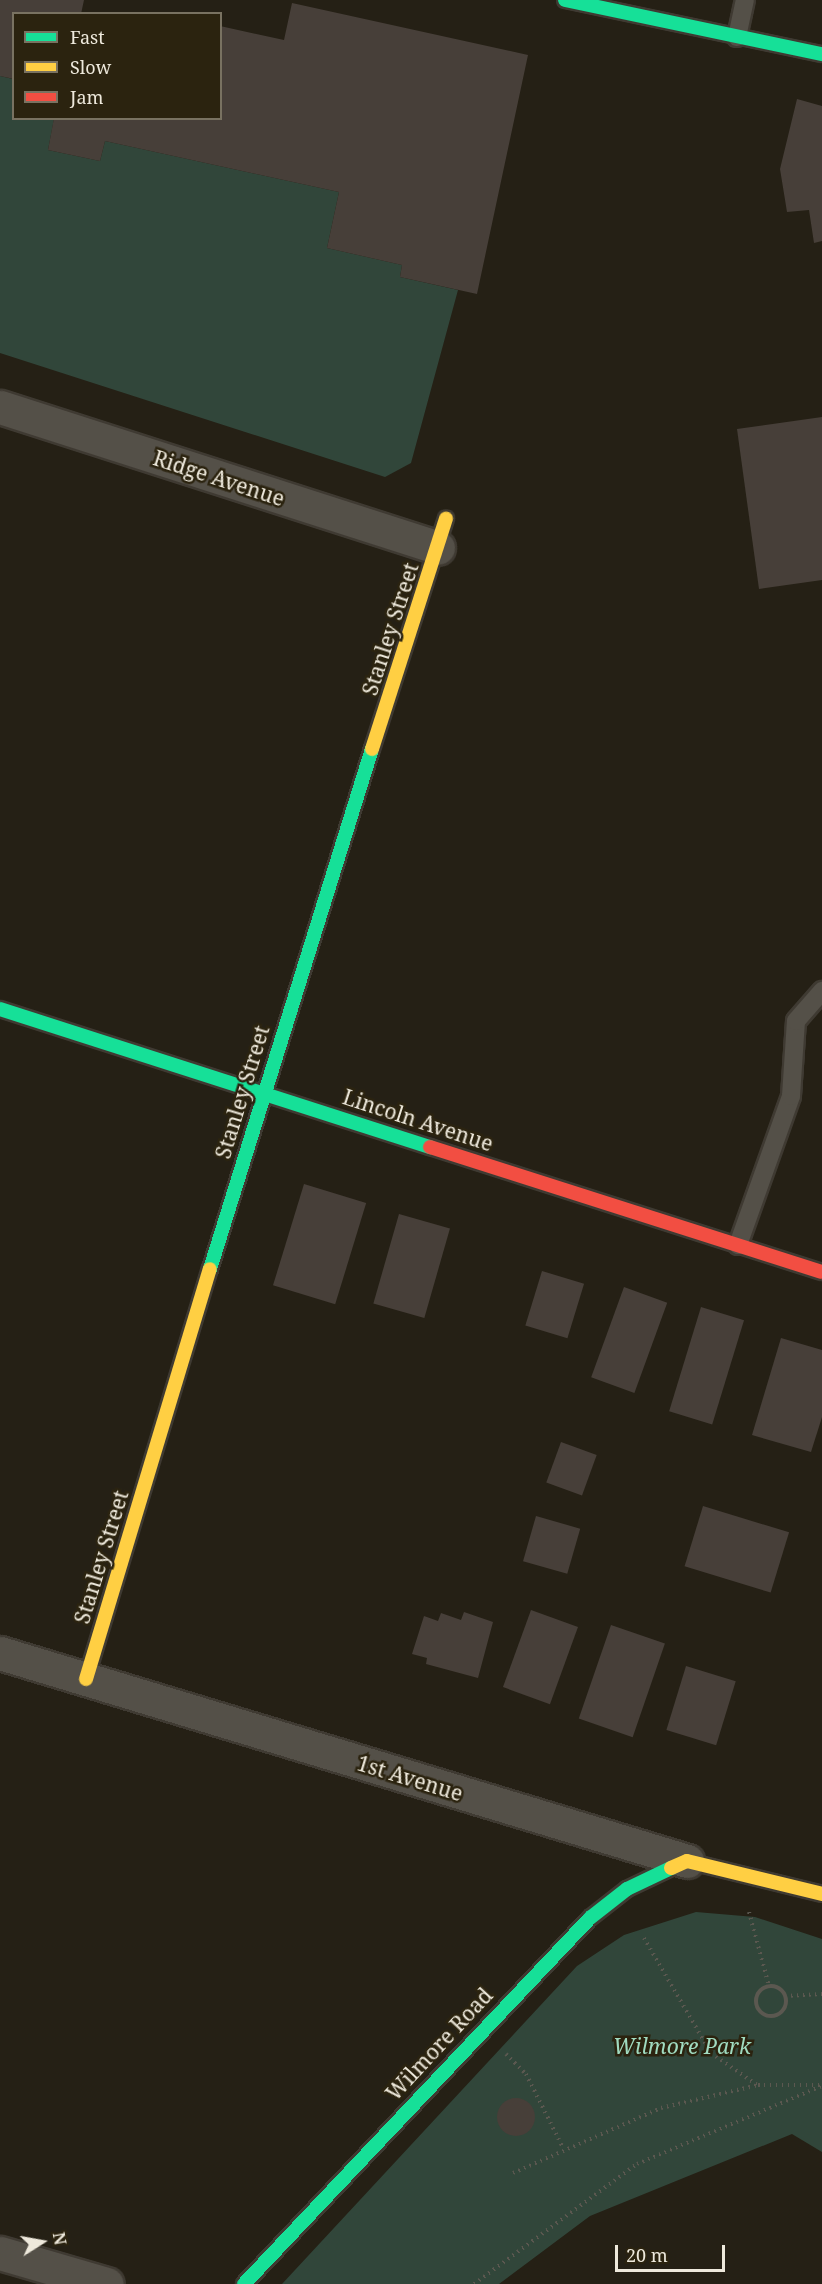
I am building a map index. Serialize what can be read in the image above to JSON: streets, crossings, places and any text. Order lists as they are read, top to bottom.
{
  "streets": {
    "street": [
      "Ridge Avenue",
      "Stanley Street",
      "Lincoln Avenue",
      "1st Avenue",
      "Wilmore Road"
    ]
  },
  "crossings": [
    ["Ridge Avenue", "Stanley Street"],
    ["Stanley Street", "Lincoln Avenue"],
    ["Stanley Street", "1st Avenue"],
    ["1st Avenue", "Wilmore Road"]
  ],
  "parks": ["Wilmore Park"],
  "legend": ["Fast", "Slow", "Jam"],
  "scale_bar": "20 m",
  "north": "right"
}
